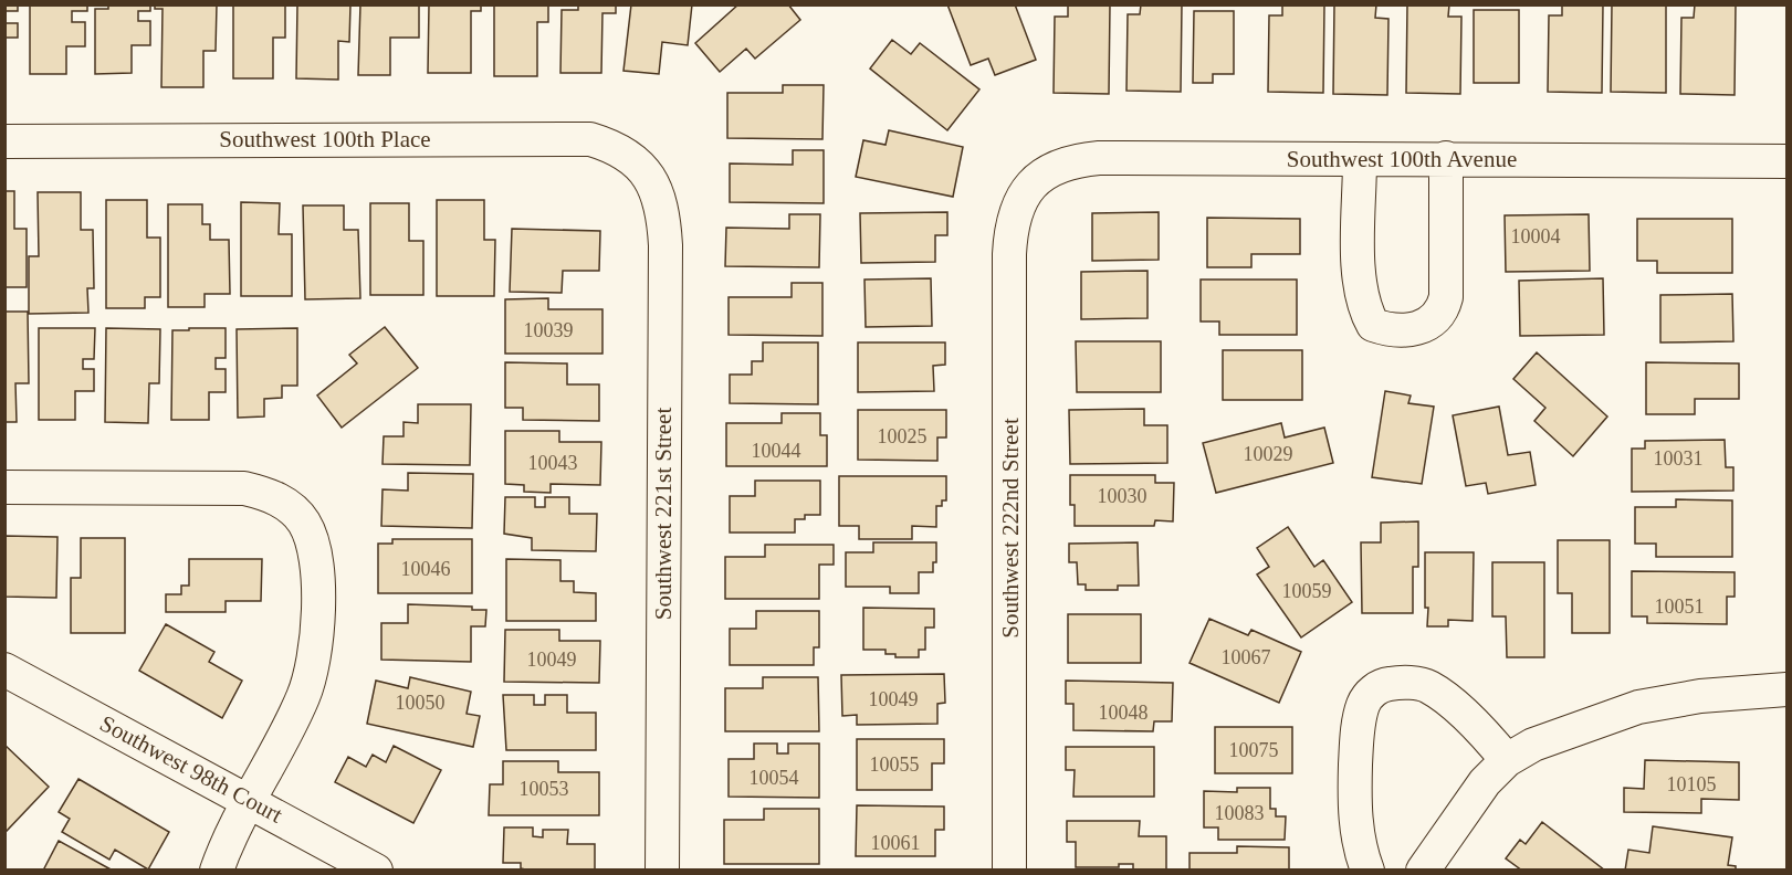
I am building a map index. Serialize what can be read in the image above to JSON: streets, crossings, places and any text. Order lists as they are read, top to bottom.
{
  "streets": {
    "street": [
      "Southwest 100th Place",
      "Southwest 100th Avenue",
      "Southwest 221st Street",
      "Southwest 222nd Street",
      "Southwest 98th Court"
    ]
  },
  "crossings": [
    ["Southwest 100th Place", "Southwest 221st Street"],
    ["Southwest 100th Avenue", "Southwest 222nd Street"]
  ],
  "house_numbers": [
    "10004",
    "10039",
    "10025",
    "10044",
    "10029",
    "10031",
    "10043",
    "10030",
    "10046",
    "10059",
    "10051",
    "10067",
    "10049",
    "10049",
    "10050",
    "10048",
    "10075",
    "10055",
    "10054",
    "10105",
    "10053",
    "10083",
    "10061"
  ]
}
